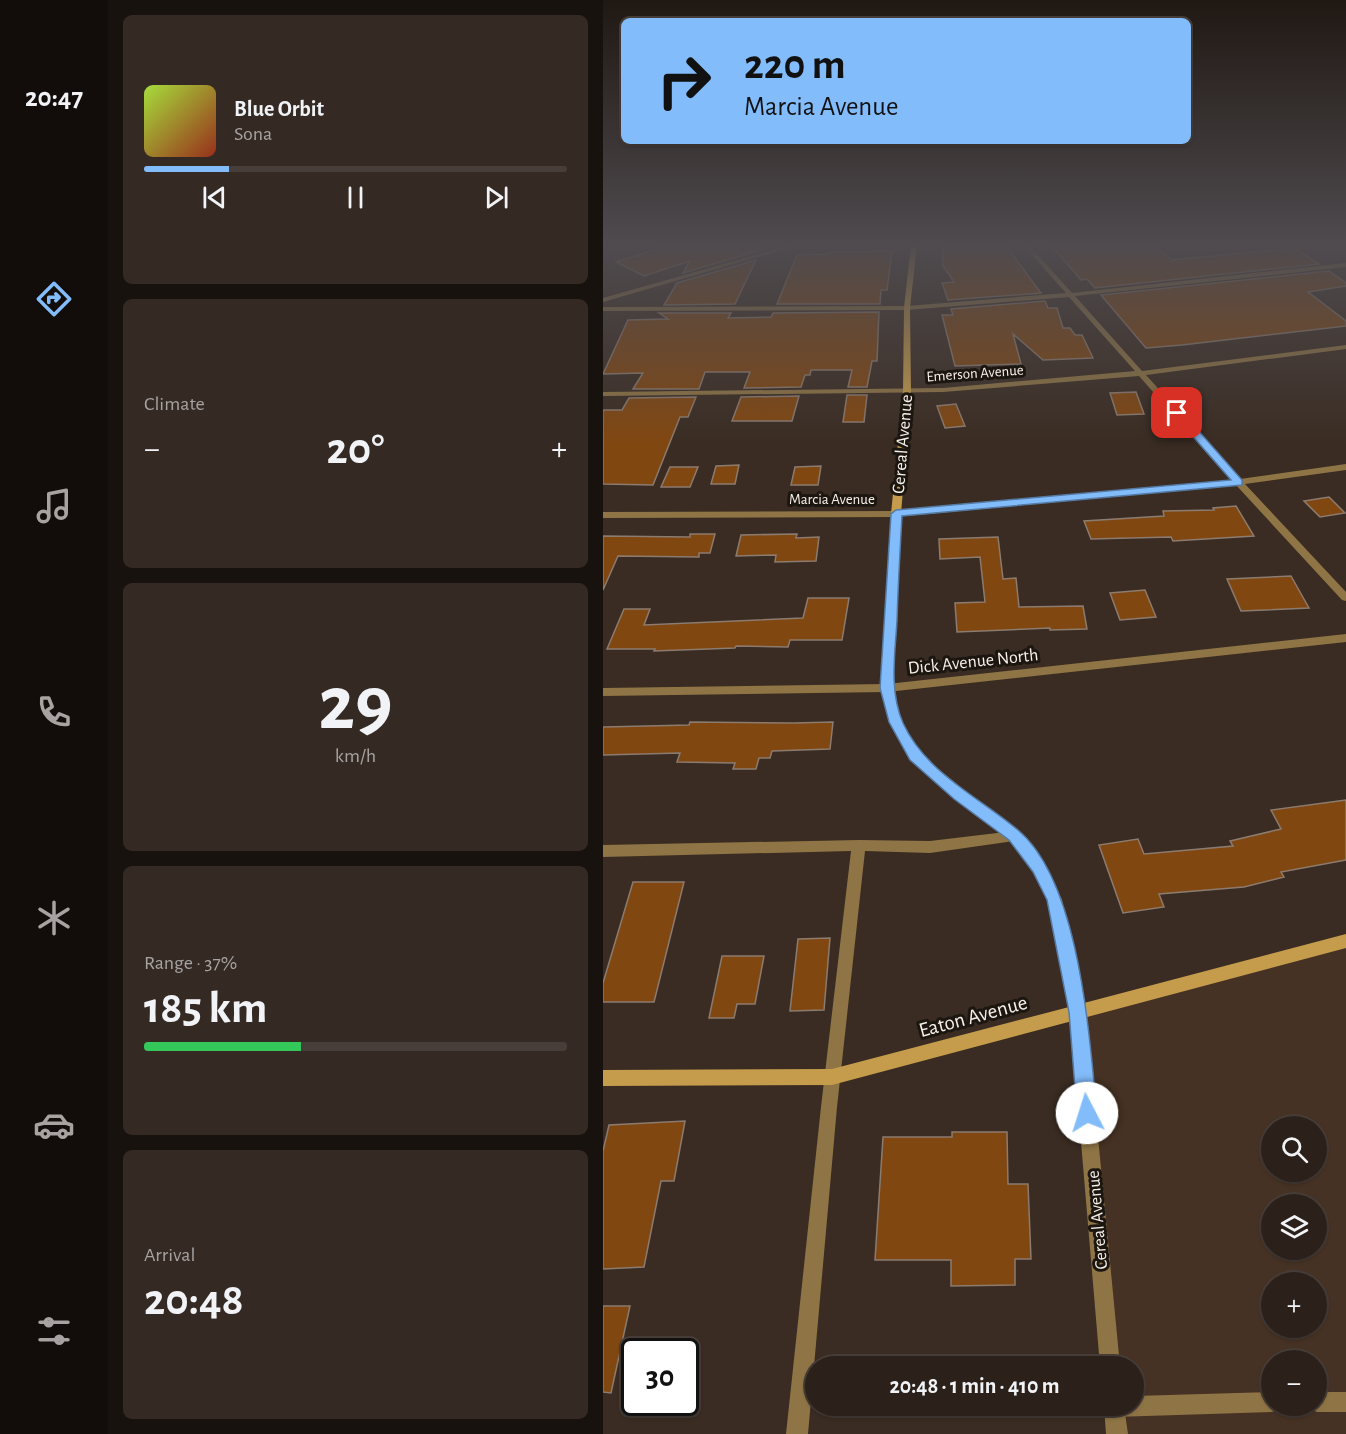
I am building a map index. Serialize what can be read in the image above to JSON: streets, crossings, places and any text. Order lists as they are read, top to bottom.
{
  "streets": {
    "street": [
      "Emerson Avenue",
      "Cereal Avenue",
      "Marcia Avenue",
      "Dick Avenue North",
      "Eaton Avenue"
    ]
  },
  "crossings": [
    ["Emerson Avenue", "Cereal Avenue"],
    ["Cereal Avenue", "Marcia Avenue"],
    ["Cereal Avenue", "Dick Avenue North"],
    ["Cereal Avenue", "Eaton Avenue"]
  ],
  "page": {
    "tabs": "20:47",
    "turn": ["220 m", "Marcia Avenue"],
    "song": ["Blue Orbit", "Sona"],
    "tile": [
      "Climate",
      ["29", "km/h"],
      ["Range · 37%", "185 km"],
      ["Arrival", "20:48"]
    ],
    "heat": ["−", "20°", "+"],
    "map_buttons": ["+", "−"],
    "limit": "30",
    "trip": "20:48 · 1 min · 410 m"
  }
}
